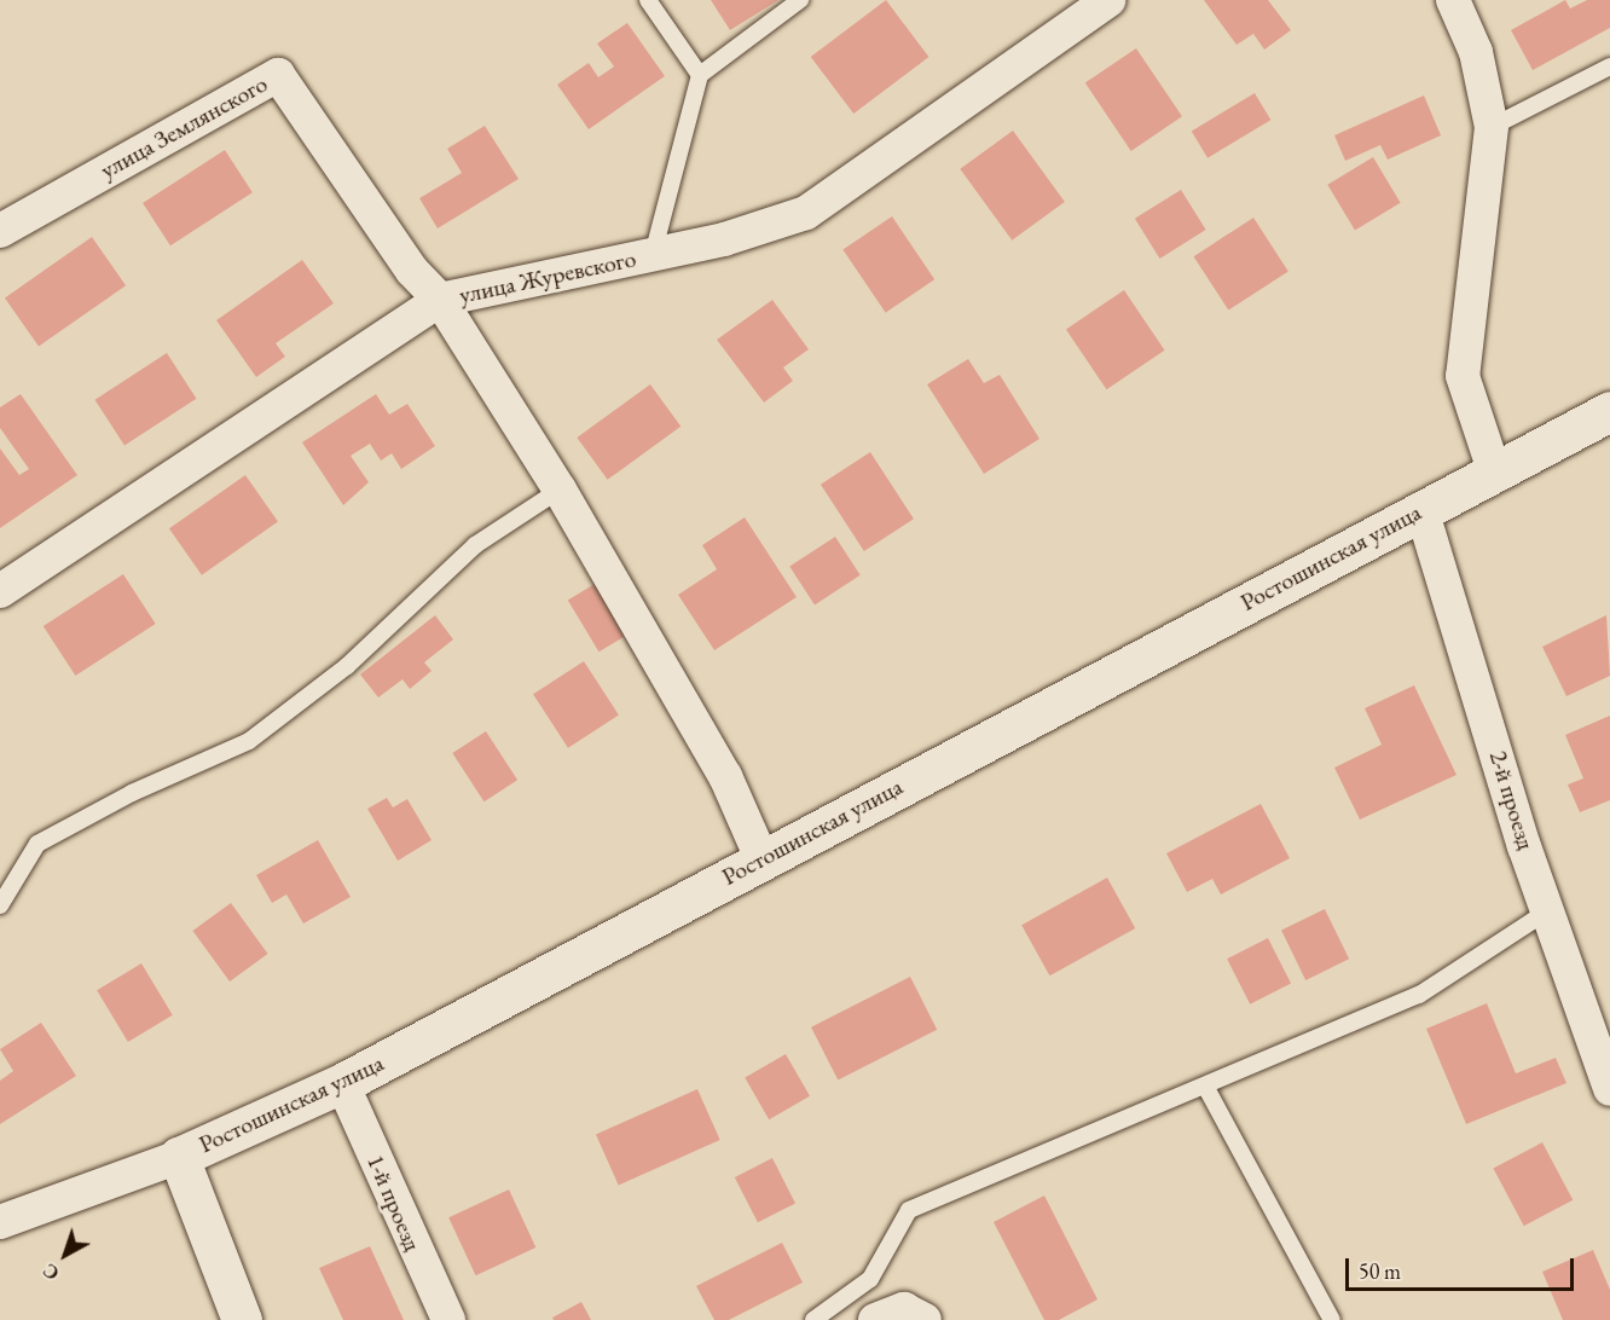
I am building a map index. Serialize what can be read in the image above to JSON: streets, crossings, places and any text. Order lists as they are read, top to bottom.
{
  "streets": {
    "main road": ["Ростошинская улица"],
    "street": [
      "улица Землянского",
      "улица Журевского",
      "2-й проезд",
      "1-й проезд"
    ]
  },
  "crossings": [
    ["улица Землянского", "улица Журевского"],
    ["Ростошинская улица", "2-й проезд"],
    ["Ростошинская улица", "1-й проезд"]
  ],
  "scale_bar": "50 m",
  "north": "bottom left"
}
